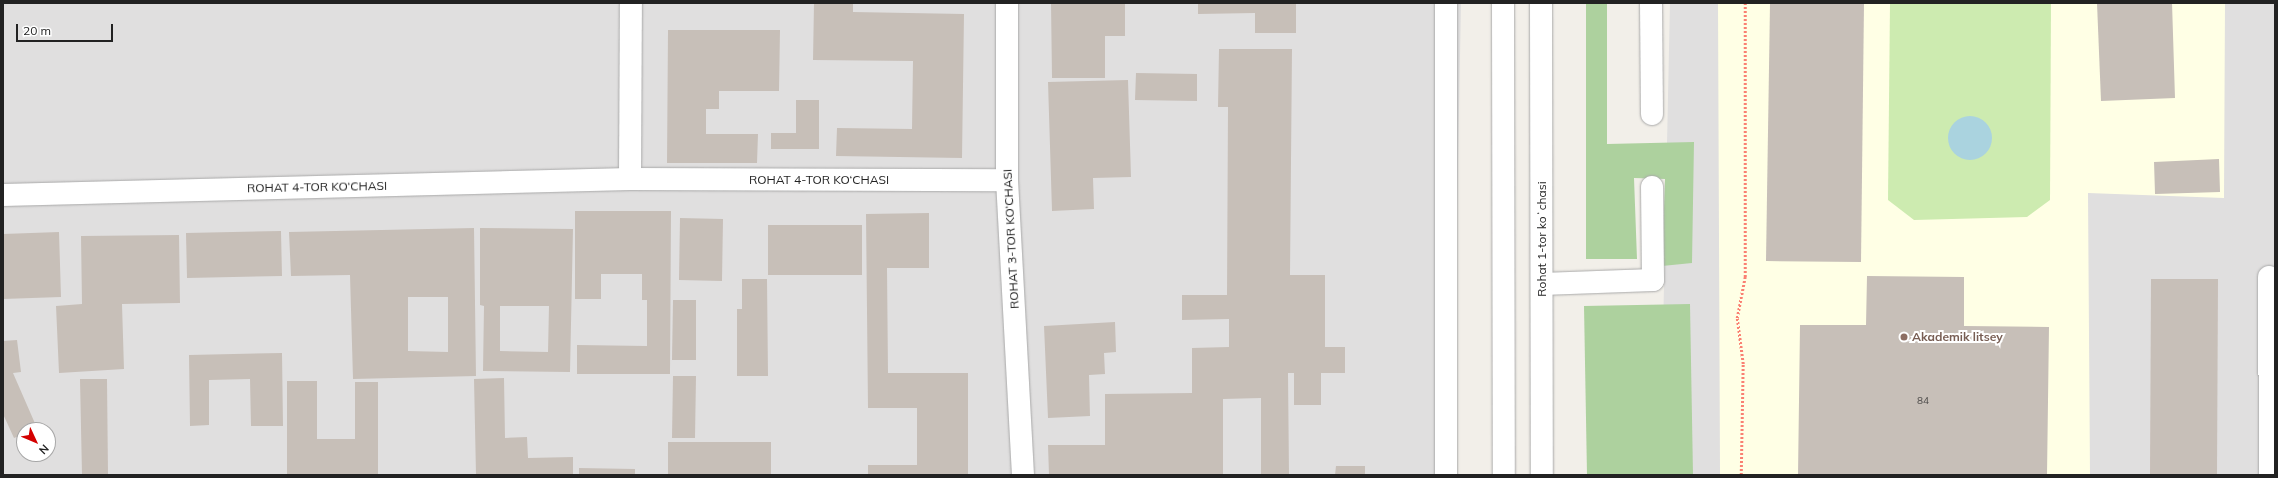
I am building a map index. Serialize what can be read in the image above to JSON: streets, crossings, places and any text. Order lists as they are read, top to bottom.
{
  "streets": {
    "street": ["ROHAT 4-TOR KO‘CHASI", "ROHAT 3-TOR KO‘CHASI", "Rohat 1-tor koʻchasi"]
  },
  "crossings": [
    ["ROHAT 4-TOR KO‘CHASI", "ROHAT 3-TOR KO‘CHASI"]
  ],
  "places": ["Akademik litsey"],
  "house_numbers": ["84"],
  "scale_bar": "20 m",
  "north": "bottom right"
}
